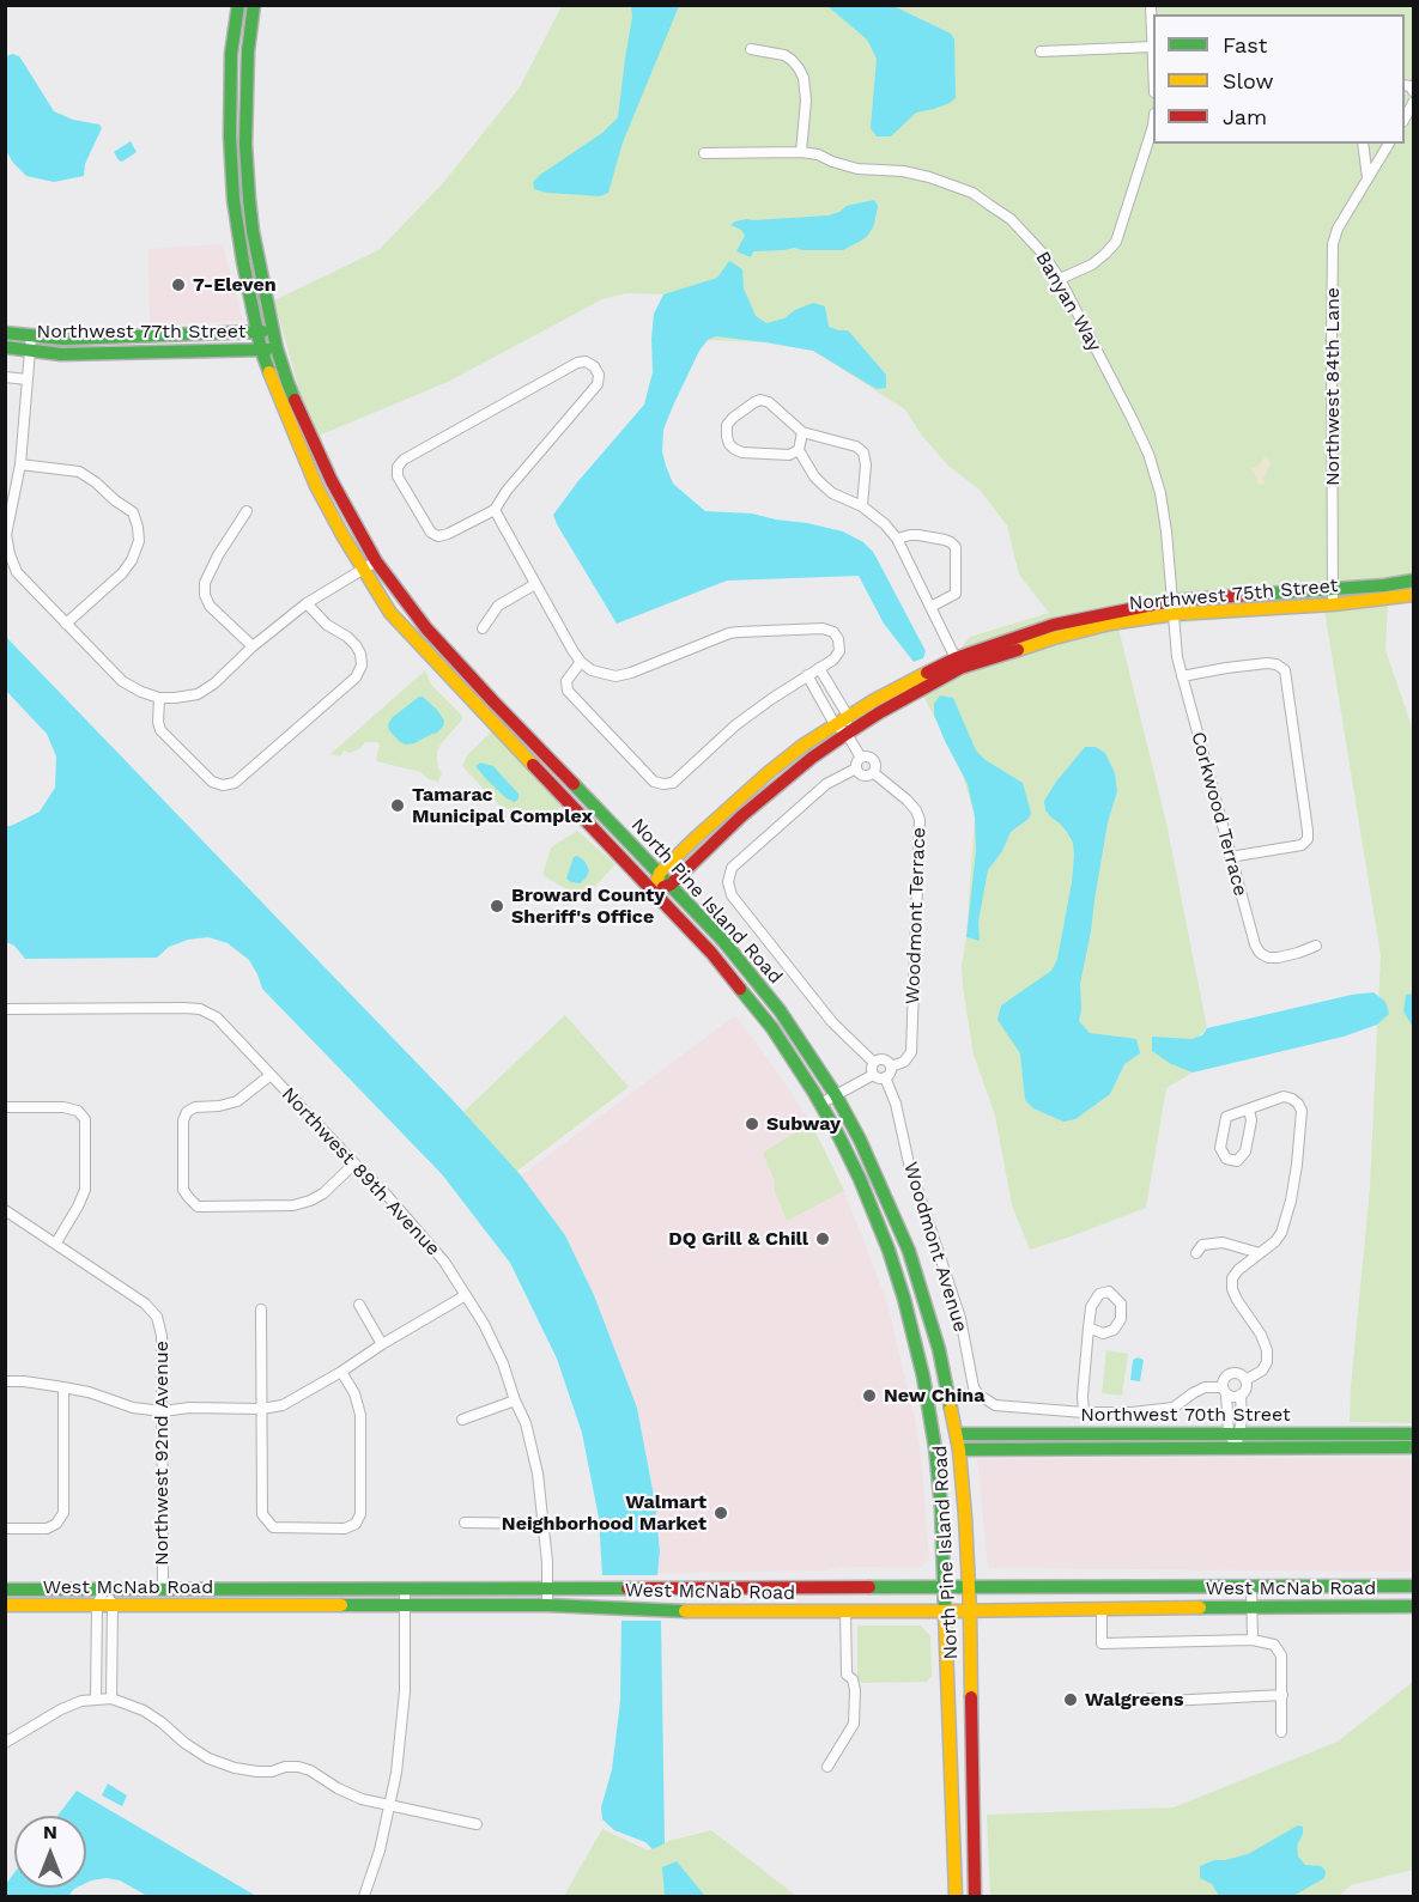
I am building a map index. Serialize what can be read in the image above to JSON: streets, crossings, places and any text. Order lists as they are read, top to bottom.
{
  "streets": {
    "main road": [
      "Northwest 77th Street",
      "Northwest 75th Street",
      "North Pine Island Road",
      "Northwest 70th Street",
      "West McNab Road"
    ],
    "street": [
      "Banyan Way",
      "Northwest 84th Lane",
      "Corkwood Terrace",
      "Woodmont Terrace",
      "Northwest 89th Avenue",
      "Woodmont Avenue",
      "Northwest 92nd Avenue"
    ]
  },
  "crossings": [
    ["Banyan Way", "Northwest 75th Street"],
    ["Banyan Way", "Corkwood Terrace"],
    ["Northwest 77th Street", "North Pine Island Road"],
    ["Northwest 84th Lane", "Northwest 75th Street"],
    ["Northwest 75th Street", "Corkwood Terrace"],
    ["Northwest 75th Street", "North Pine Island Road"],
    ["North Pine Island Road", "Northwest 70th Street"],
    ["North Pine Island Road", "West McNab Road"],
    ["Woodmont Terrace", "Woodmont Avenue"],
    ["Northwest 89th Avenue", "West McNab Road"],
    ["Northwest 92nd Avenue", "West McNab Road"]
  ],
  "places": [
    "7-Eleven",
    "Tamarac Municipal Complex",
    "Broward County Sheriff's Office",
    "Subway",
    "DQ Grill & Chill",
    "New China",
    "Walmart Neighborhood Market",
    "Walgreens"
  ],
  "legend": ["Fast", "Slow", "Jam"],
  "north": "top"
}
